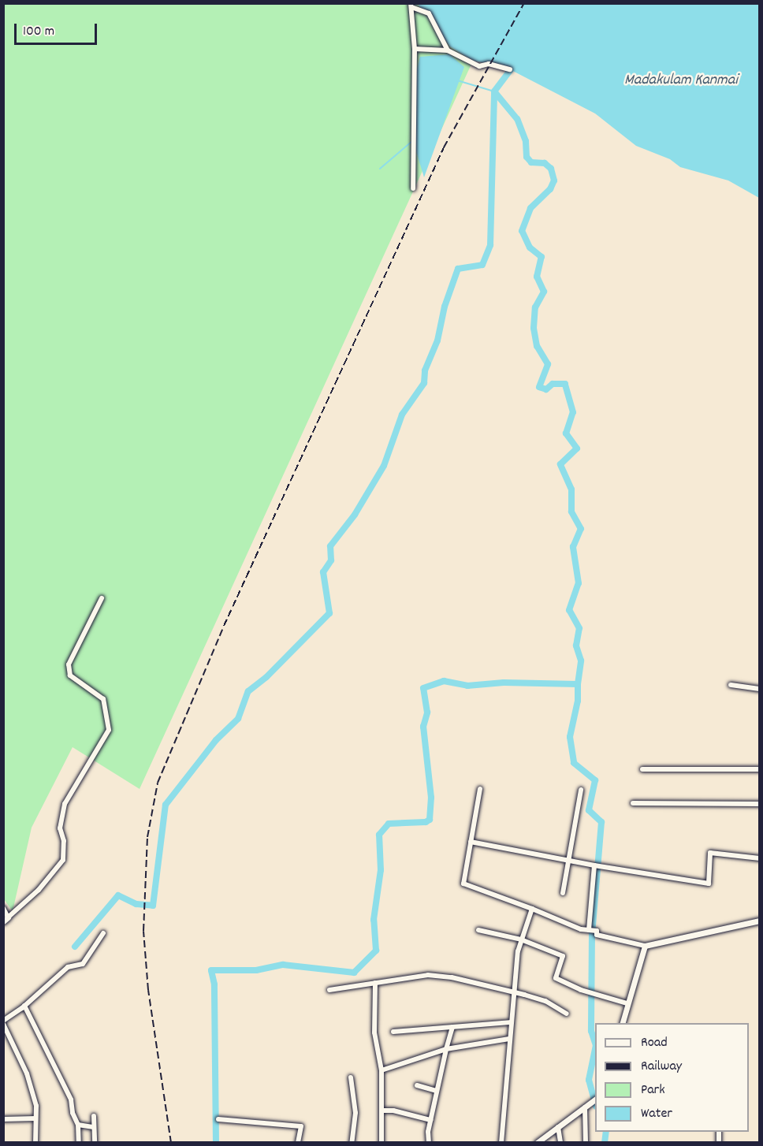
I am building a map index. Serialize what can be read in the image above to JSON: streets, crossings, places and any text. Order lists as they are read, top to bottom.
{
  "water": ["Madakulam Kanmai"],
  "legend": [
    "Road",
    "Railway",
    "Park",
    "Water"
  ],
  "scale_bar": "100 m"
}
